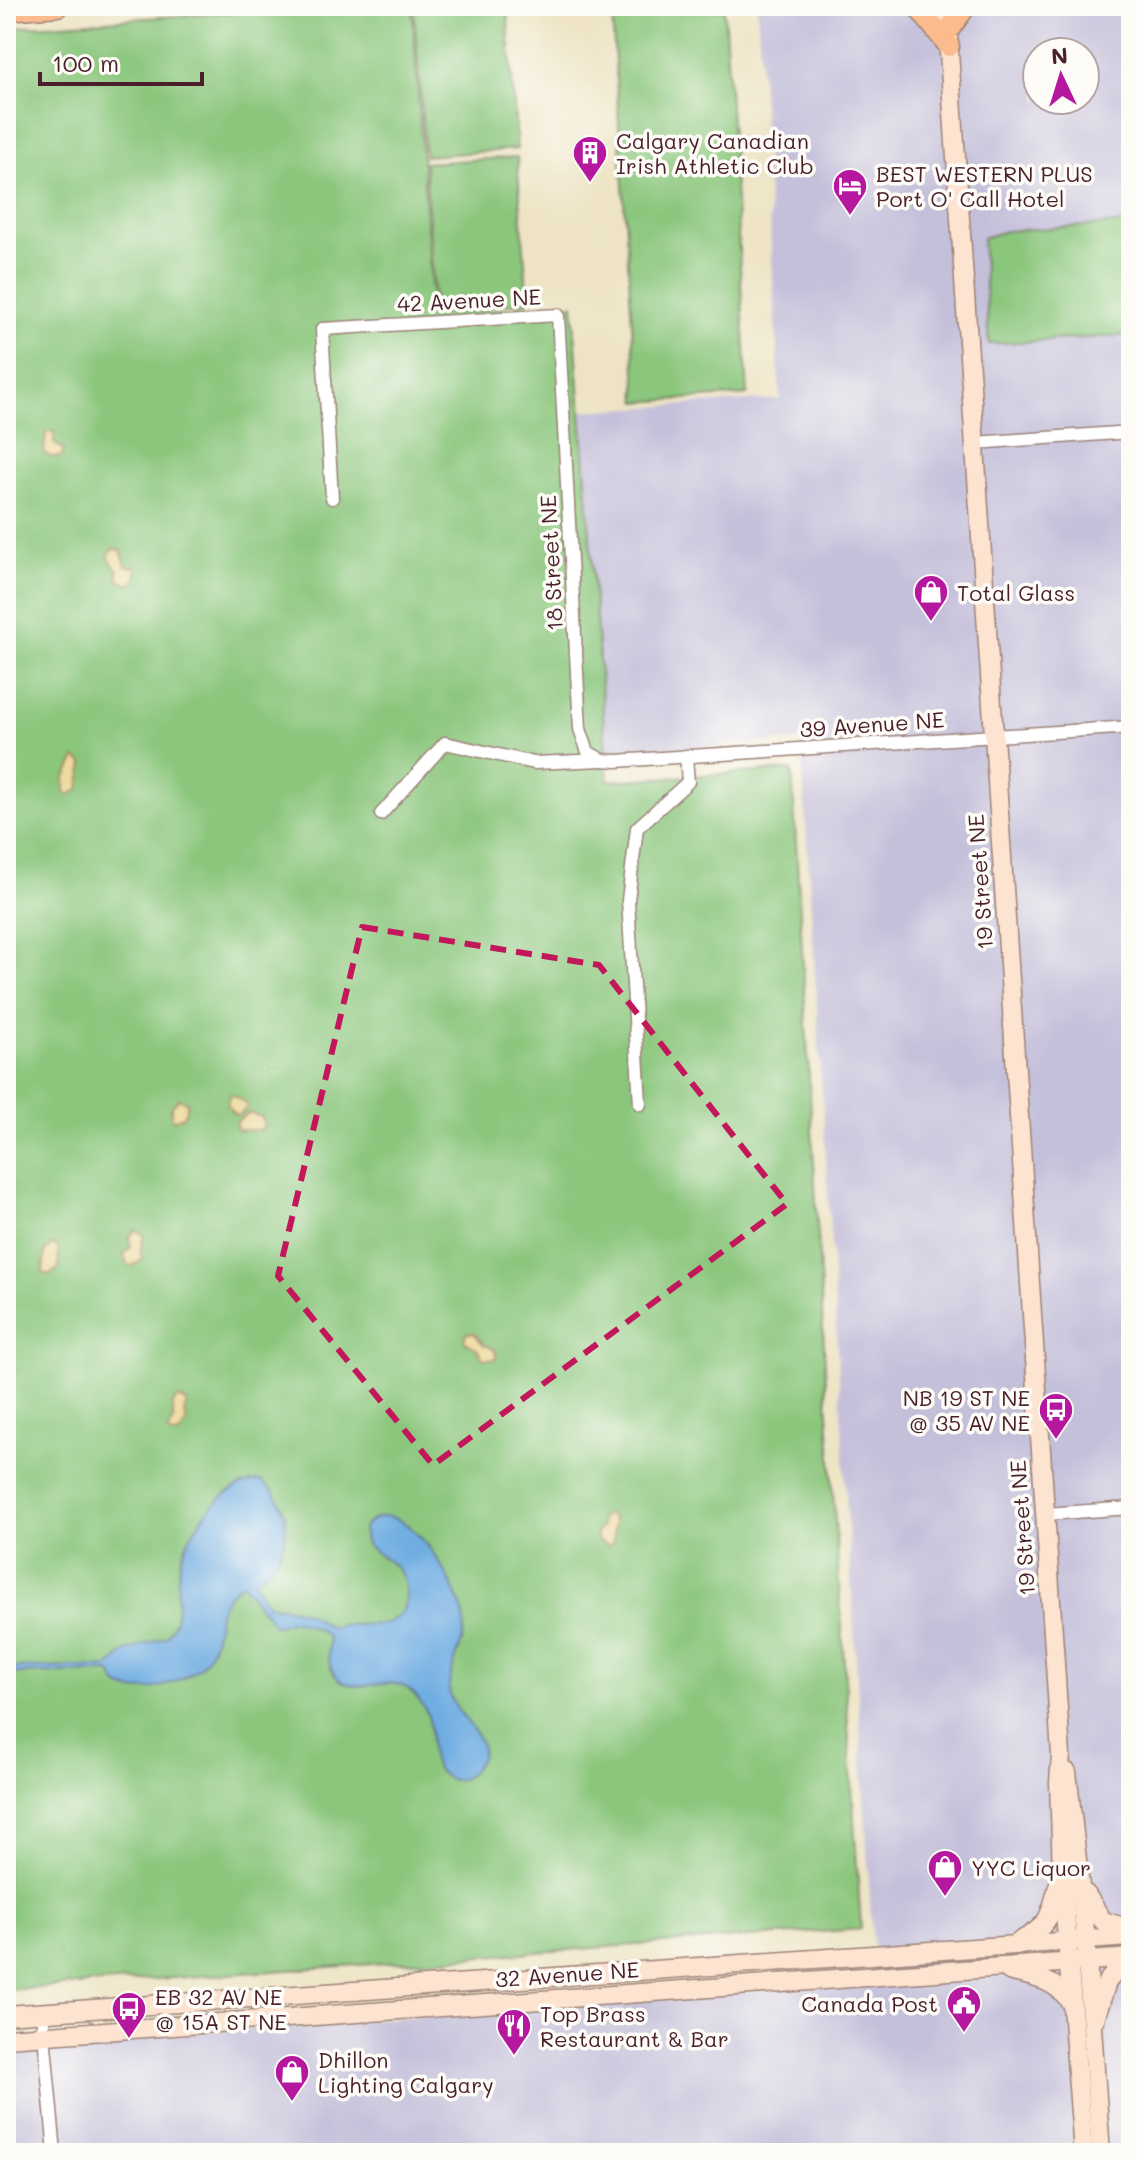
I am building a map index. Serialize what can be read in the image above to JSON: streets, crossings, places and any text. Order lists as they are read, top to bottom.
{
  "streets": {
    "main road": ["19 Street NE", "32 Avenue NE"],
    "street": ["42 Avenue NE", "18 Street NE", "39 Avenue NE"]
  },
  "crossings": [
    ["42 Avenue NE", "18 Street NE"],
    ["18 Street NE", "39 Avenue NE"],
    ["39 Avenue NE", "19 Street NE"],
    ["19 Street NE", "32 Avenue NE"]
  ],
  "places": {
    "building": ["Calgary Canadian Irish Athletic Club"],
    "hotel": ["BEST WESTERN PLUS Port O' Call Hotel"],
    "shop": ["Total Glass", "YYC Liquor", "Dhillon Lighting Calgary"],
    "bus stop": ["NB 19 ST NE @ 35 AV NE", "EB 32 AV NE @ 15A ST NE"],
    "public building": ["Canada Post"],
    "restaurant": ["Top Brass Restaurant & Bar"]
  },
  "scale_bar": "100 m",
  "north": "top"
}
